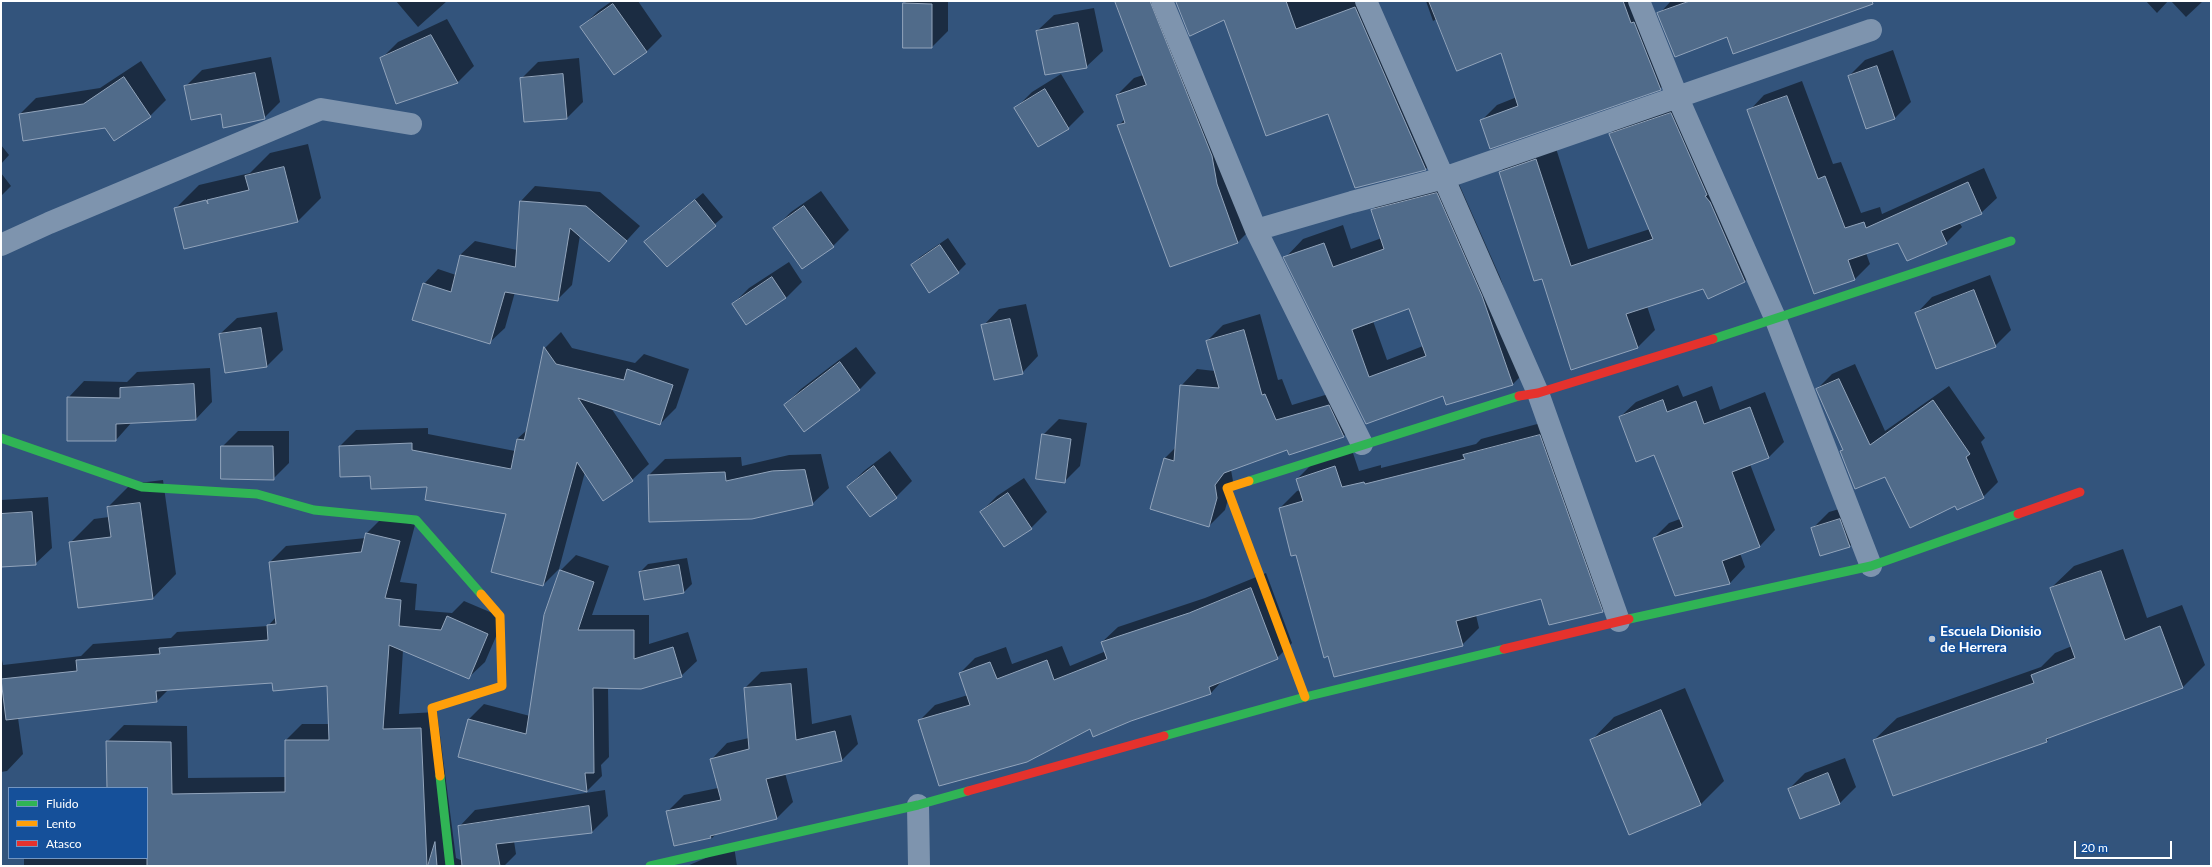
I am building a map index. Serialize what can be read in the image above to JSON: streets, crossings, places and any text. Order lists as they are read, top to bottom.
{
  "places": ["Escuela Dionisio de Herrera"],
  "legend": ["Fluido", "Lento", "Atasco"],
  "scale_bar": "20 m"
}
